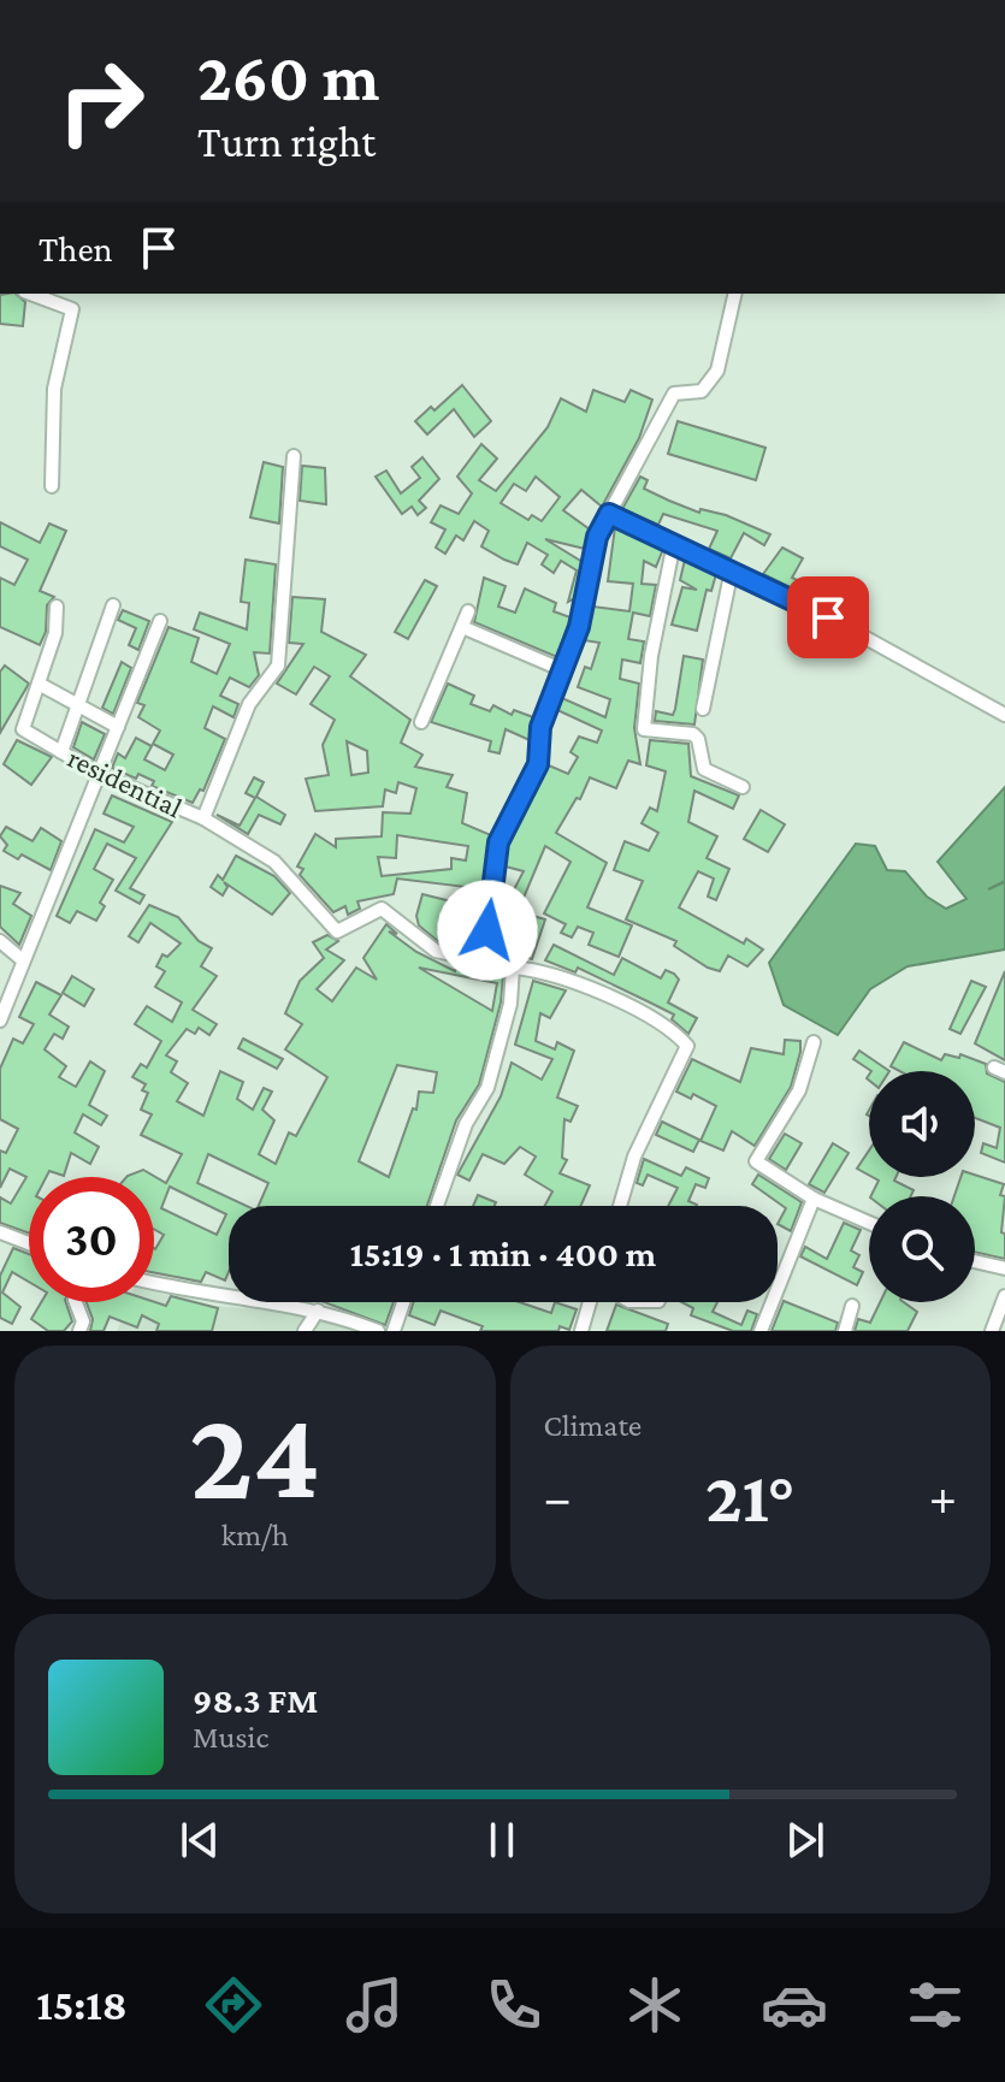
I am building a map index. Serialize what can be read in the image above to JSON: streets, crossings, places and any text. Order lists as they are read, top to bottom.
{
  "streets": {
    "street": ["residential"]
  },
  "page": {
    "turn": ["260 m", "Turn right"],
    "then": "Then",
    "limit": "30",
    "trip": "15:19 · 1 min · 400 m",
    "tile": [
      ["24", "km/h"],
      "Climate"
    ],
    "heat": ["−", "21°", "+"],
    "song": ["98.3 FM", "Music"],
    "tabs": "15:18"
  }
}
